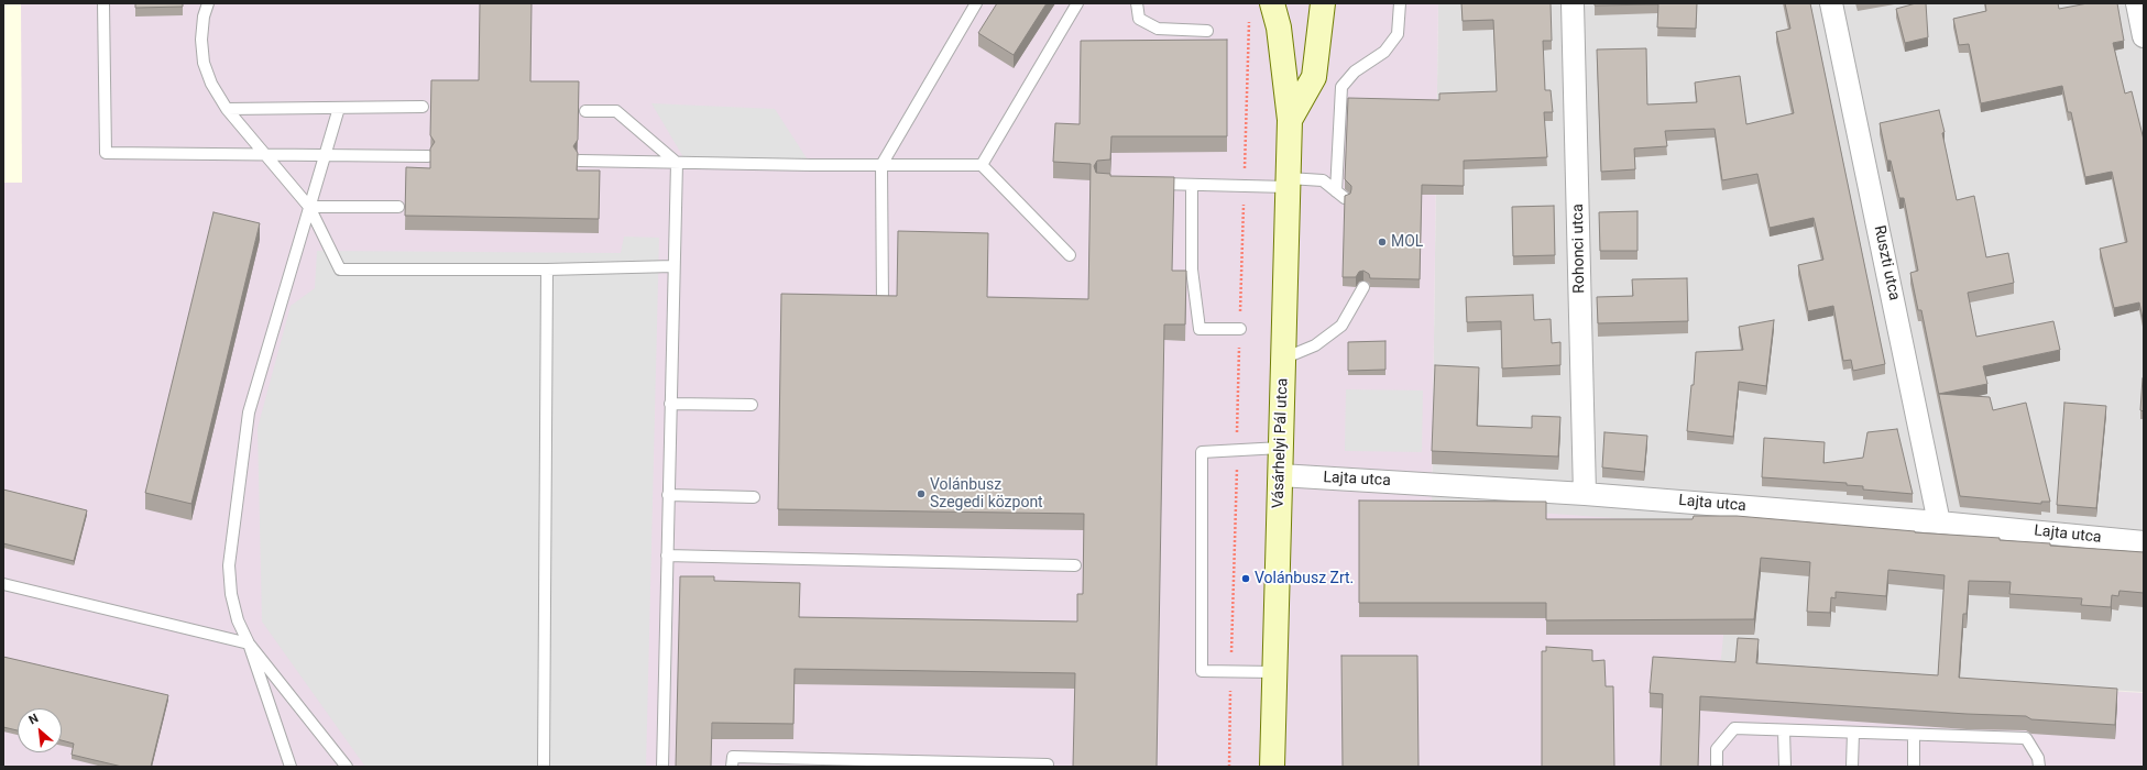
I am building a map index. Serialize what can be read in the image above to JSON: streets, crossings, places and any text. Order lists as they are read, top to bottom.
{
  "streets": {
    "main road": ["Vásárhelyi Pál utca"],
    "street": ["Rohonci utca", "Ruszti utca", "Lajta utca"]
  },
  "crossings": [
    ["Rohonci utca", "Lajta utca"],
    ["Ruszti utca", "Lajta utca"],
    ["Vásárhelyi Pál utca", "Lajta utca"]
  ],
  "places": ["MOL", "Volánbusz Szegedi központ", "Volánbusz Zrt."],
  "north": "top left"
}
